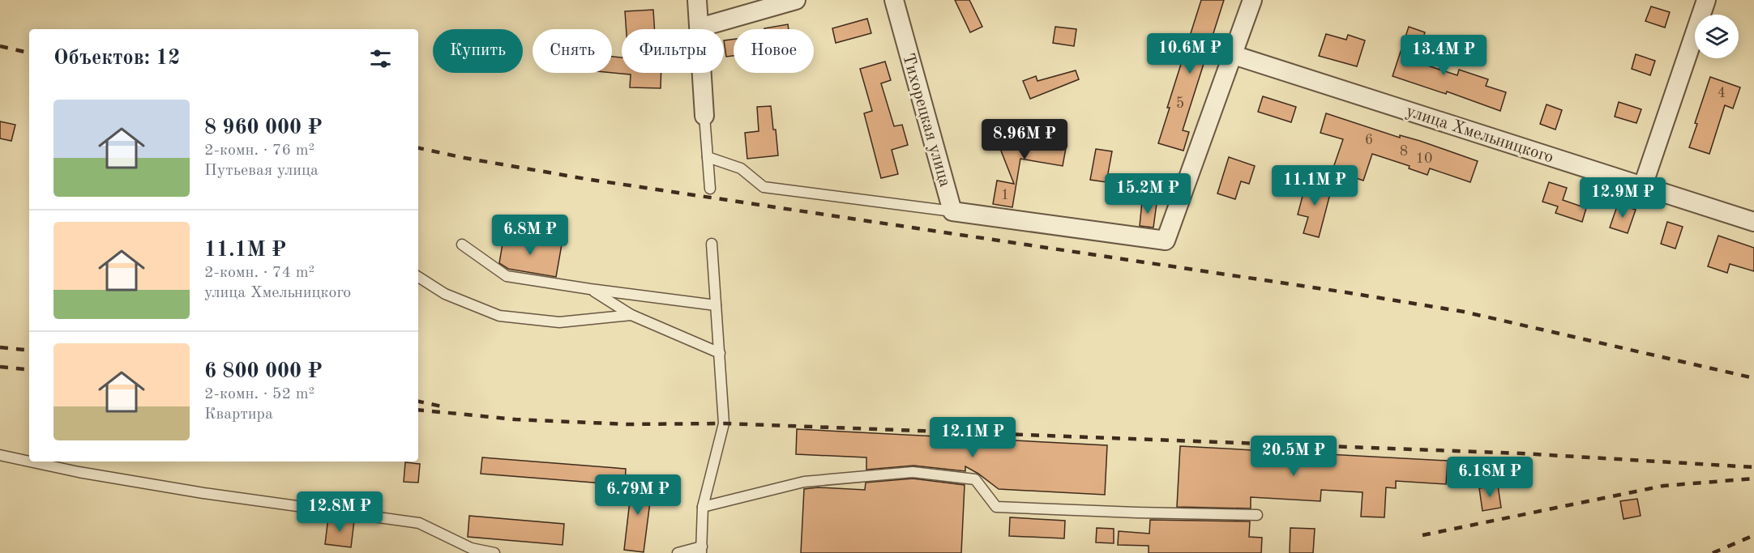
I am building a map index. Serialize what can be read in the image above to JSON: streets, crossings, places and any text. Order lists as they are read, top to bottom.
{
  "streets": {
    "street": ["Тихорецкая улица", "улица Хмельницкого"]
  },
  "house_numbers": [
    "4",
    "5",
    "6",
    "8",
    "10",
    "1"
  ],
  "page": {
    "chip": [
      "Купить",
      "Снять",
      "Фильтры",
      "Новое"
    ],
    "heading": "Объектов: 12",
    "price": [
      "10.6M ₽",
      "13.4M ₽",
      "8.96M ₽",
      "11.1M ₽",
      "15.2M ₽",
      "12.9M ₽",
      "6.8M ₽",
      "12.1M ₽",
      "20.5M ₽",
      "6.18M ₽",
      "6.79M ₽",
      "12.8M ₽"
    ],
    "list": [
      {
        "name": "8 960 000 ₽",
        "note": "2-комн. · 76 m² · Путьевая улица"
      },
      {
        "name": "11.1M ₽",
        "note": "2-комн. · 74 m² · улица Хмельницкого"
      },
      {
        "name": "6 800 000 ₽",
        "note": "2-комн. · 52 m² · Квартира"
      }
    ]
  }
}
